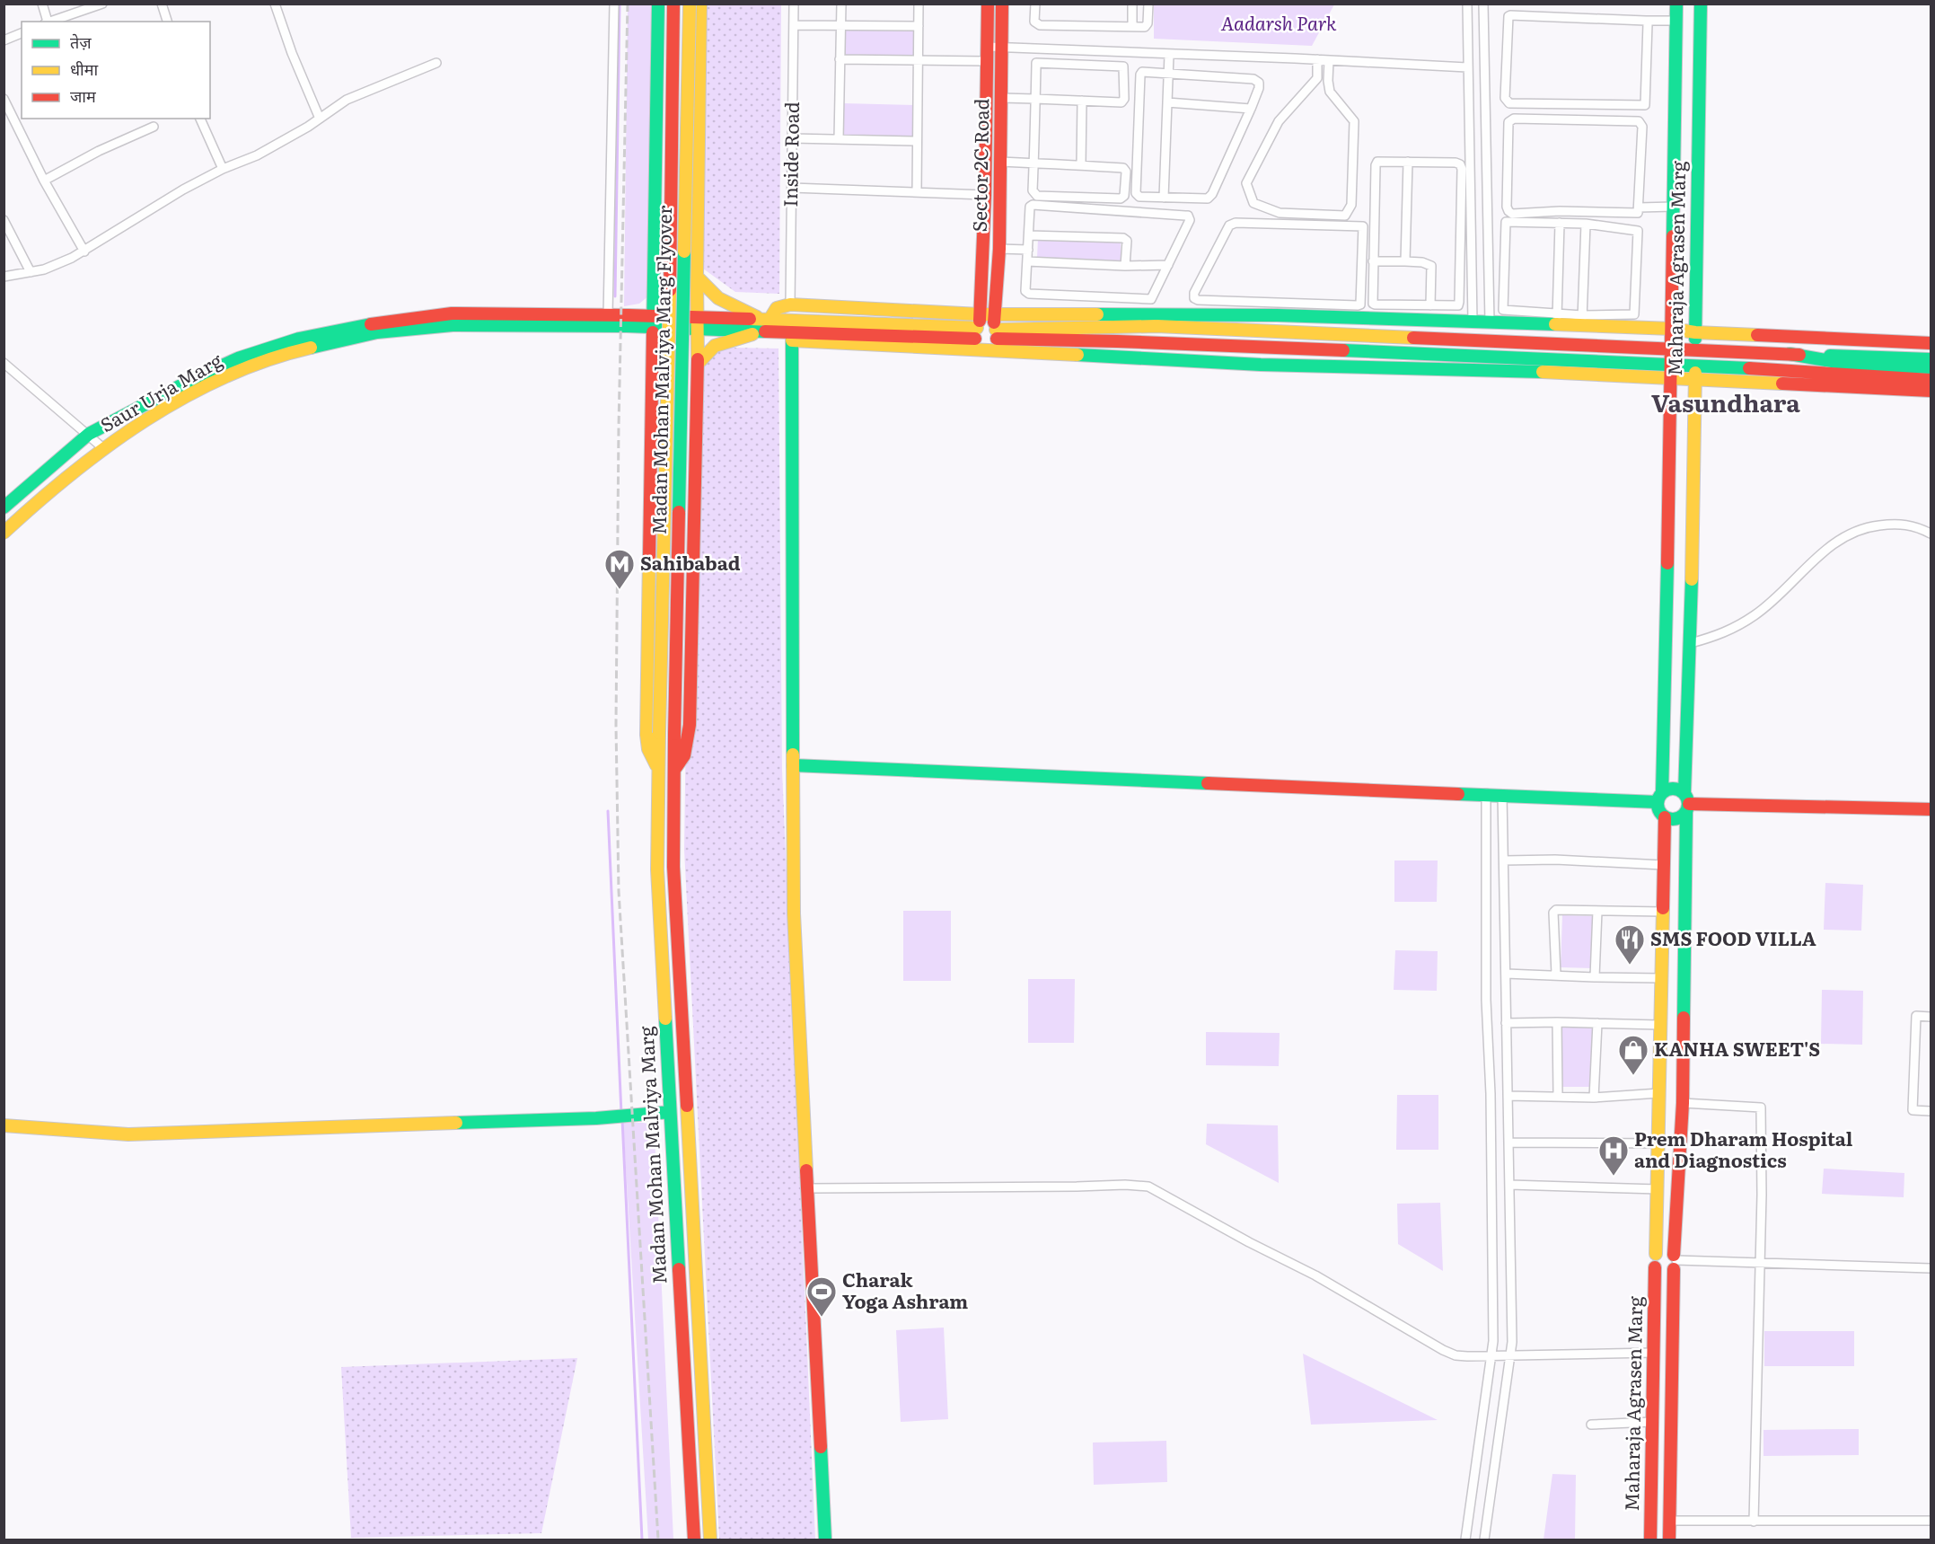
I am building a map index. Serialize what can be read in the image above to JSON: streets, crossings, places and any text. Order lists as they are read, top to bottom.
{
  "streets": {
    "main road": [
      "Sector 2C Road",
      "Maharaja Agrasen Marg",
      "Madan Mohan Malviya Marg Flyover",
      "Saur Urja Marg",
      "Madan Mohan Malviya Marg"
    ],
    "street": ["Inside Road"]
  },
  "crossings": [
    ["Madan Mohan Malviya Marg Flyover", "Madan Mohan Malviya Marg"]
  ],
  "districts": ["Vasundhara"],
  "parks": ["Aadarsh Park"],
  "places": {
    "metro station": ["Sahibabad"],
    "restaurant": ["SMS FOOD VILLA"],
    "shop": ["KANHA SWEET'S"],
    "hospital": ["Prem Dharam Hospital and Diagnostics"],
    "sports": ["Charak Yoga Ashram"]
  },
  "legend": ["तेज़", "धीमा", "जाम"]
}
